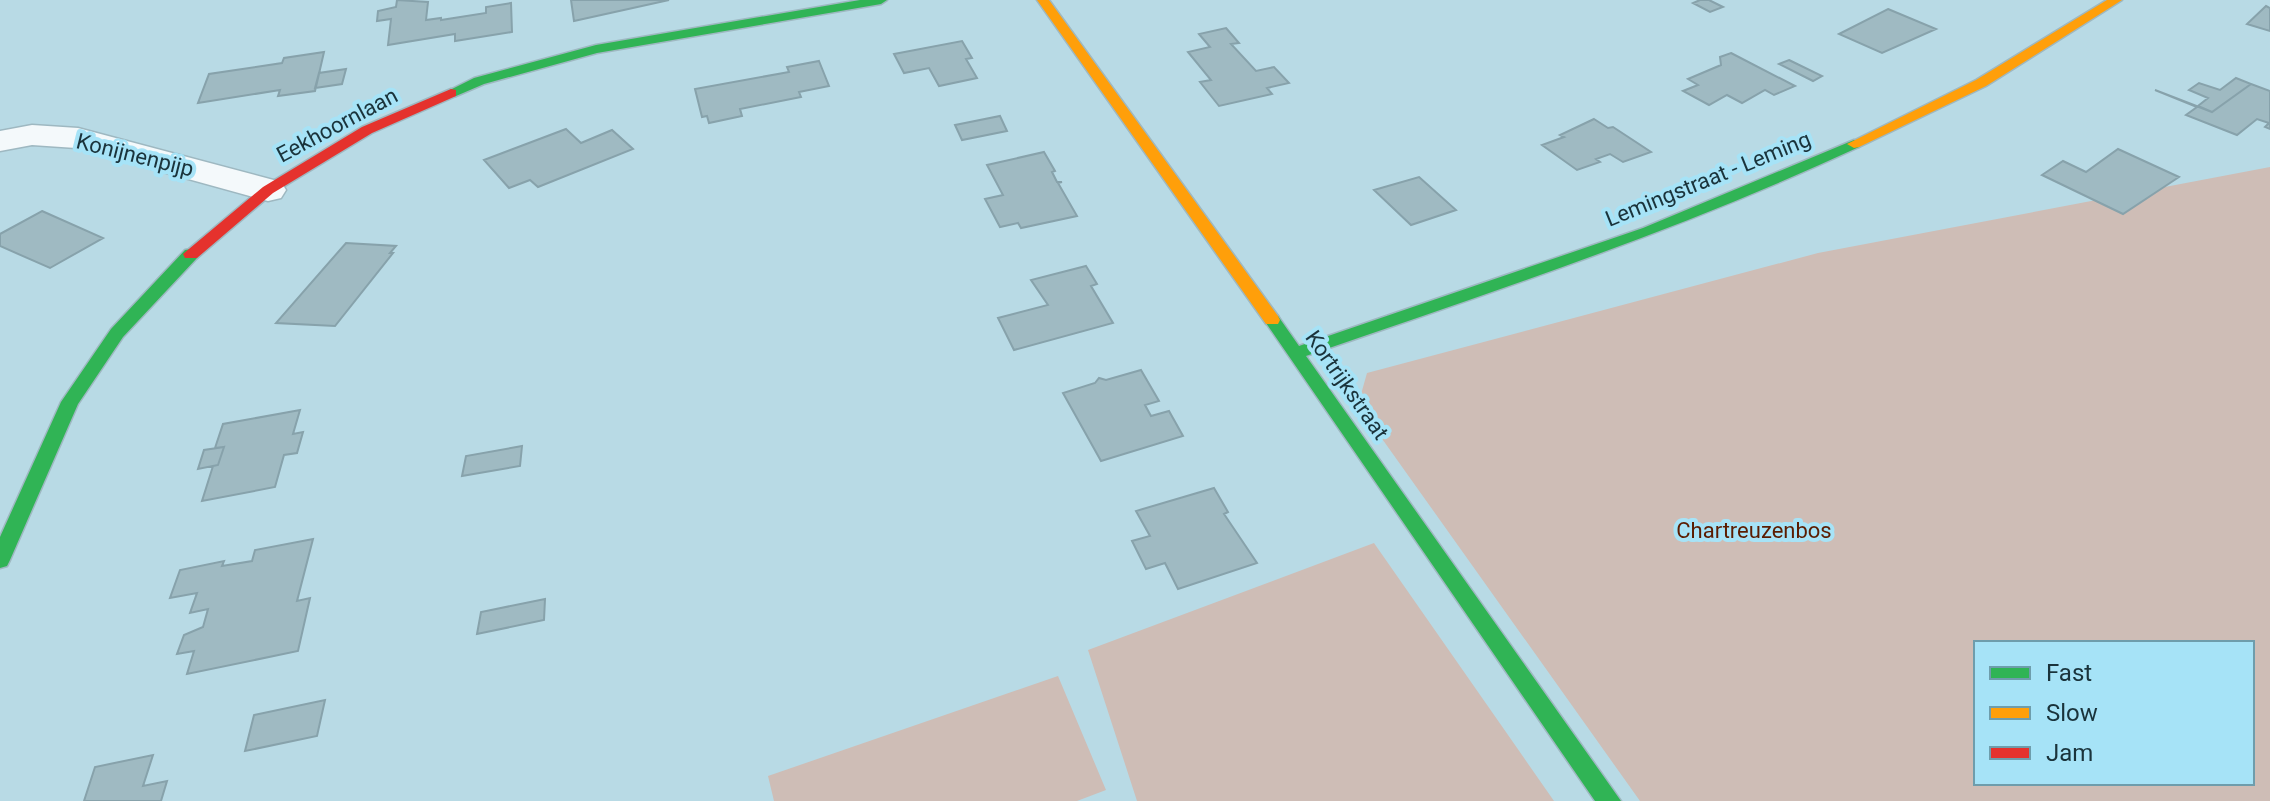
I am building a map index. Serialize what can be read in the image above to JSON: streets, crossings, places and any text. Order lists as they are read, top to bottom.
{
  "streets": {
    "street": [
      "Eekhoornlaan",
      "Konijnenpijp",
      "Lemingstraat - Leming",
      "Kortrijkstraat"
    ]
  },
  "crossings": [
    ["Eekhoornlaan", "Konijnenpijp"],
    ["Lemingstraat - Leming", "Kortrijkstraat"]
  ],
  "parks": ["Chartreuzenbos"],
  "legend": ["Fast", "Slow", "Jam"]
}
